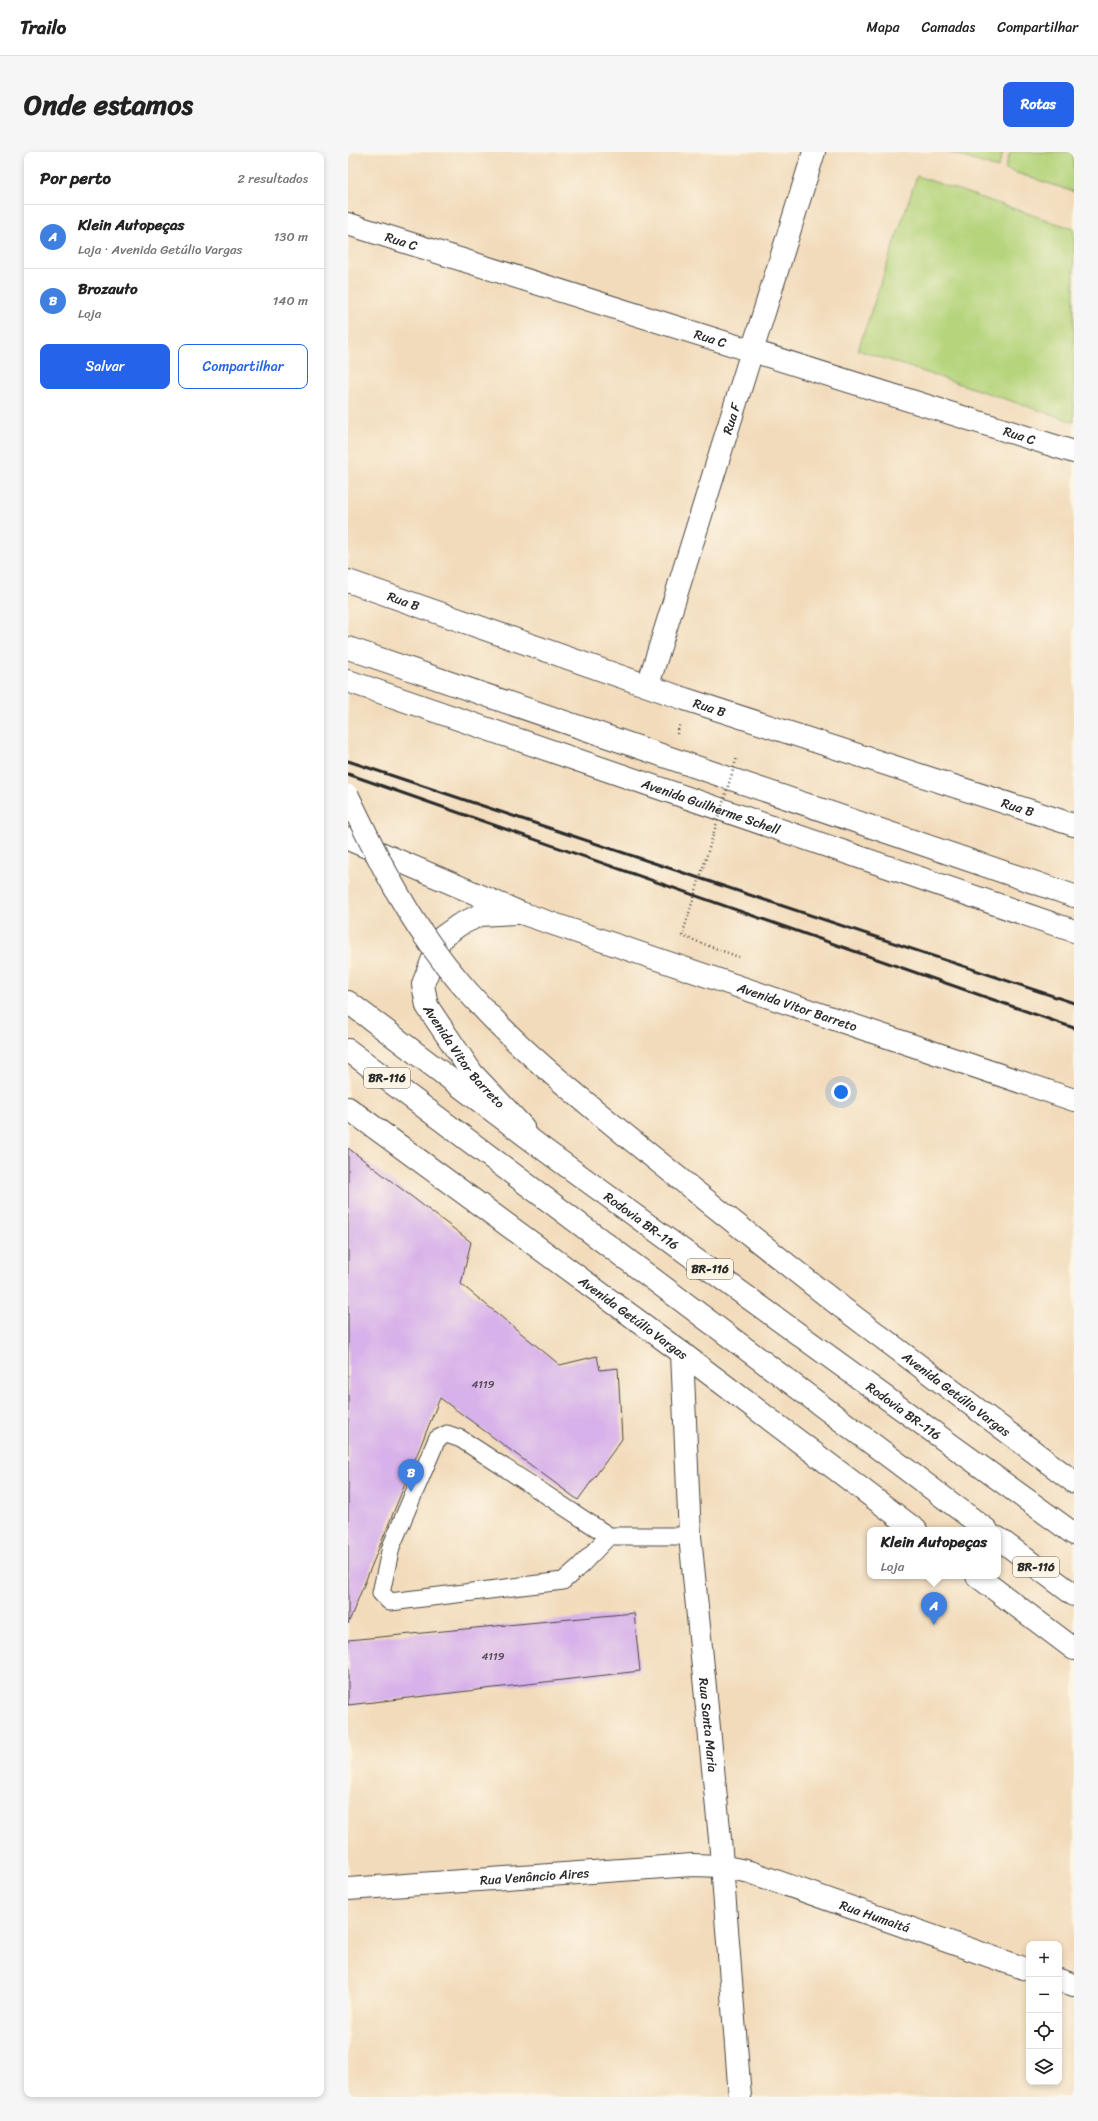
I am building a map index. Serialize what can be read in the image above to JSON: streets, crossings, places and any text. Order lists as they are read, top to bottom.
{
  "streets": {
    "main road": [
      "Rua C",
      "Rua F",
      "Rua B",
      "Avenida Guilherme Schell",
      "Avenida Vitor Barreto",
      "BR-116",
      "Rodovia BR-116",
      "Avenida Getúlio Vargas",
      "Rua Santa Maria",
      "Rua Venâncio Aires",
      "Rua Humaitá"
    ]
  },
  "crossings": [
    ["Rua C", "Rua F"],
    ["Rua F", "Rua B"],
    ["Avenida Vitor Barreto", "Rodovia BR-116"],
    ["Avenida Getúlio Vargas", "Rua Santa Maria"],
    ["Rua Santa Maria", "Rua Venâncio Aires"],
    ["Rua Santa Maria", "Rua Humaitá"],
    ["Rua Venâncio Aires", "Rua Humaitá"]
  ],
  "house_numbers": ["4119", "4119"],
  "page": {
    "header": "Trailo",
    "nav": ["Mapa", "Camadas", "Compartilhar"],
    "title": "Onde estamos",
    "buttons": [
      "Rotas",
      ["Salvar", "Compartilhar"]
    ],
    "heading": ["Por perto", "2 resultados"],
    "list": [
      {
        "mark": "A",
        "name": "Klein Autopeças",
        "note": "Loja · Avenida Getúlio Vargas",
        "value": "130 m"
      },
      {
        "mark": "B",
        "name": "Brozauto",
        "note": "Loja",
        "value": "140 m"
      }
    ],
    "pins": ["B", "A"],
    "popup": ["Klein Autopeças", "Loja"],
    "map_buttons": ["+", "−"]
  }
}
